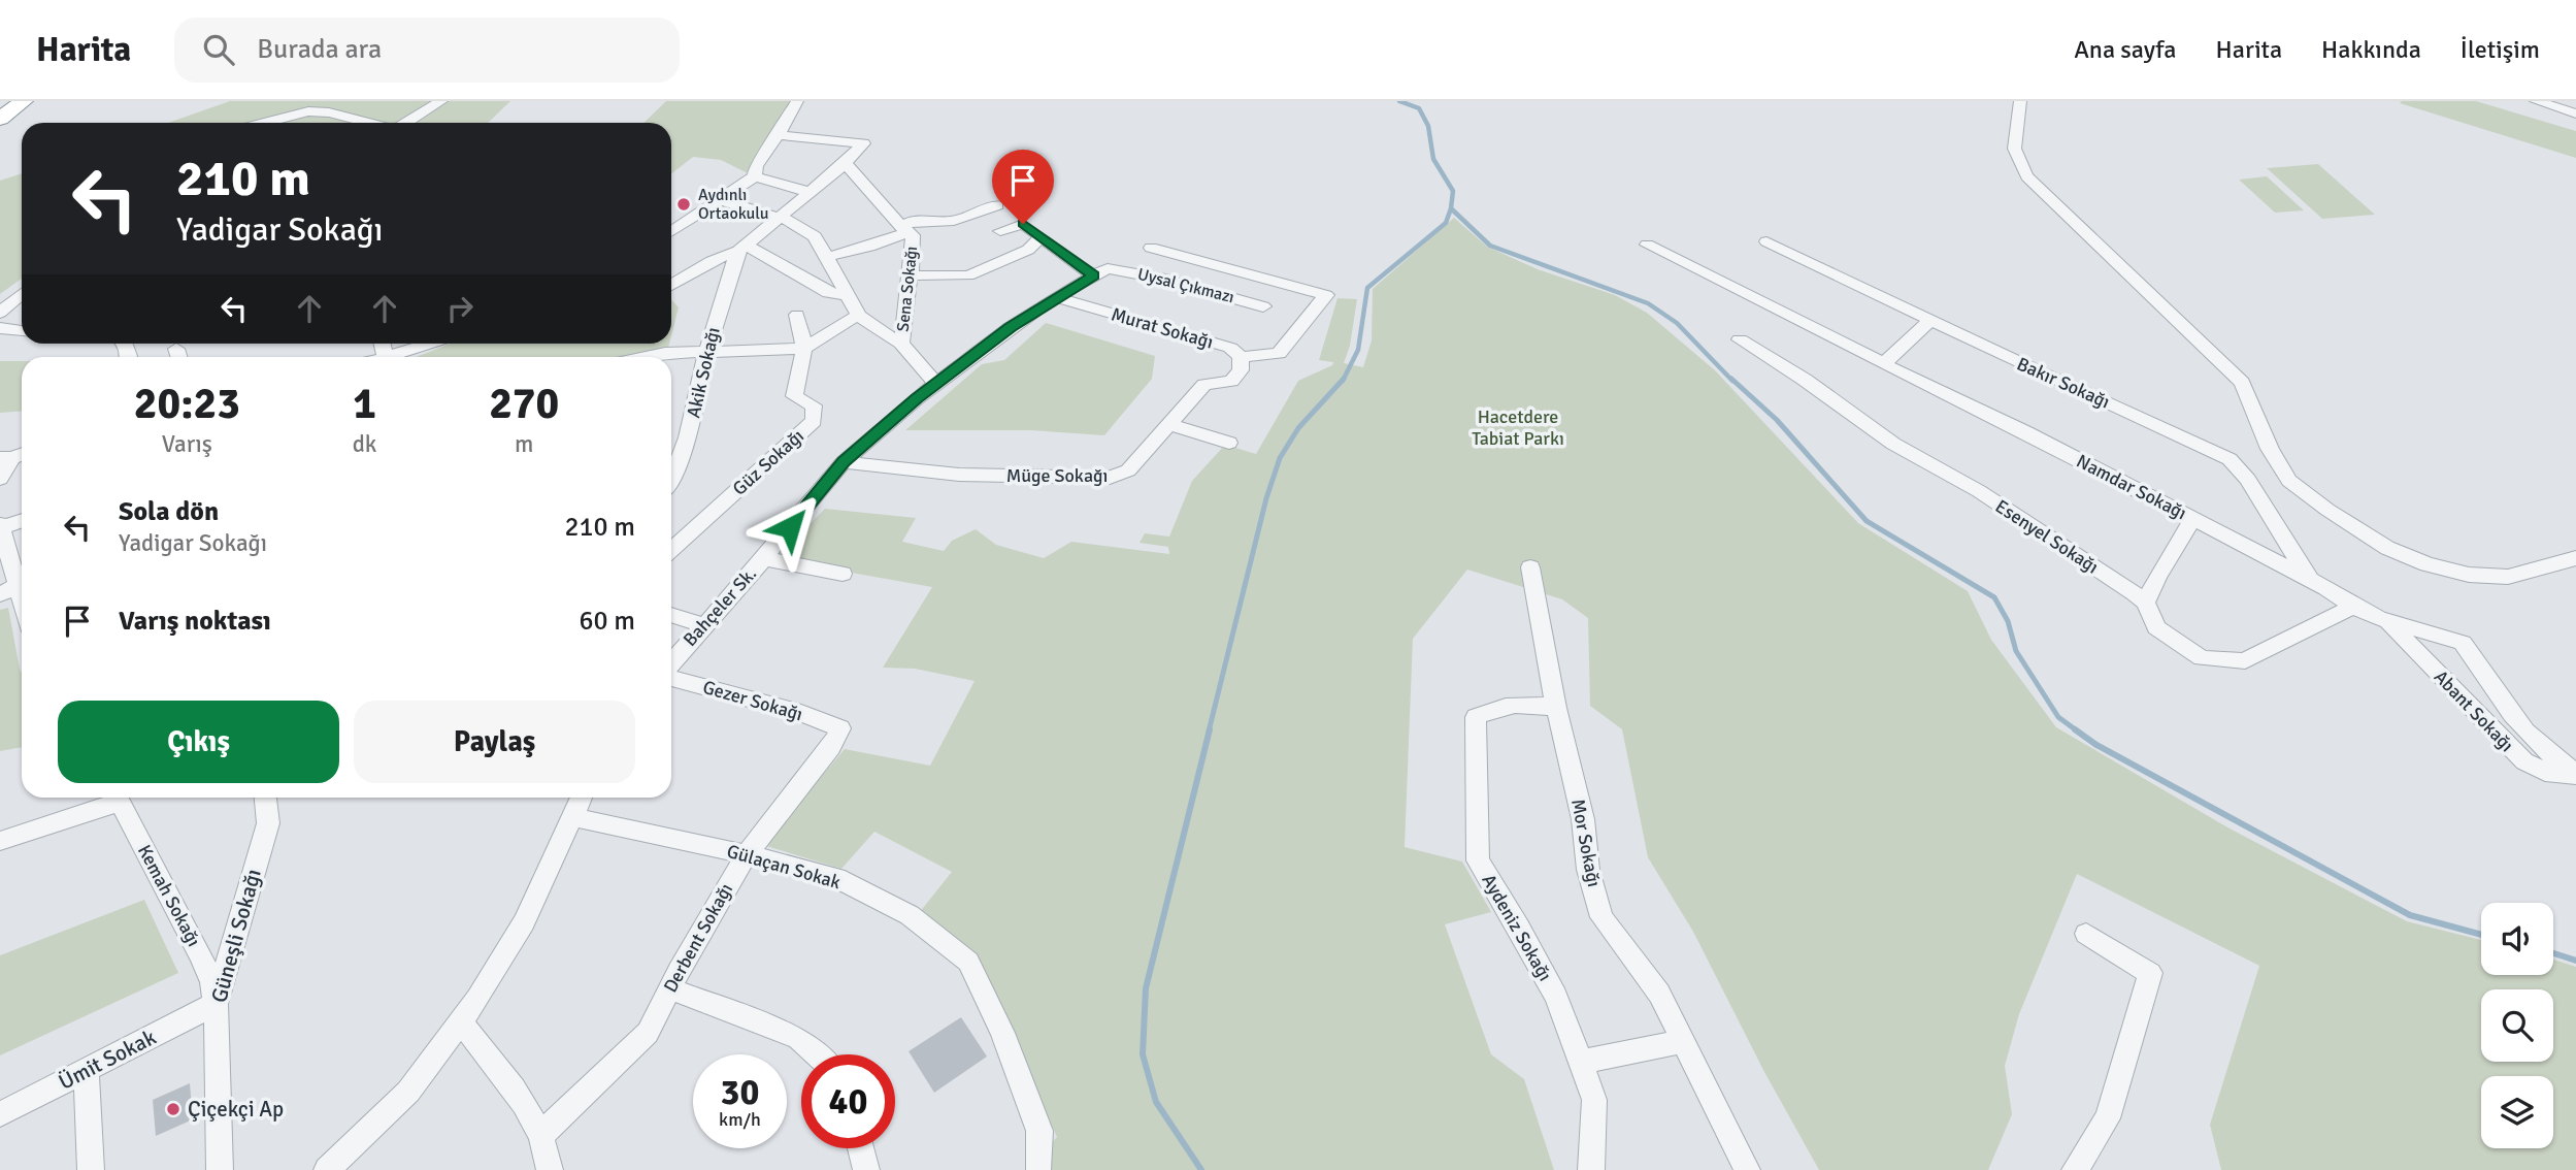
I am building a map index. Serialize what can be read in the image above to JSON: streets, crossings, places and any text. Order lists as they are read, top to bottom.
{
  "streets": {
    "street": [
      "Uysal Çıkmazı",
      "Sena Sokağı",
      "Murat Sokağı",
      "Akik Sokağı",
      "Bakır Sokağı",
      "Güz Sokağı",
      "Müge Sokağı",
      "Namdar Sokağı",
      "Esenyel Sokağı",
      "Bahçeler Sk.",
      "Gezer Sokağı",
      "Abant Sokağı",
      "Mor Sokağı",
      "Gülaçan Sokak",
      "Kemah Sokağı",
      "Aydeniz Sokağı",
      "Güneşli Sokağı",
      "Derbent Sokağı",
      "Ümit Sokak"
    ]
  },
  "crossings": [
    ["Uysal Çıkmazı", "Bahçeler Sk."],
    ["Sena Sokağı", "Bahçeler Sk."],
    ["Murat Sokağı", "Müge Sokağı"],
    ["Murat Sokağı", "Bahçeler Sk."],
    ["Bakır Sokağı", "Namdar Sokağı"],
    ["Müge Sokağı", "Bahçeler Sk."],
    ["Namdar Sokağı", "Esenyel Sokağı"],
    ["Namdar Sokağı", "Abant Sokağı"],
    ["Gezer Sokağı", "Derbent Sokağı"],
    ["Mor Sokağı", "Aydeniz Sokağı"],
    ["Gülaçan Sokak", "Derbent Sokağı"],
    ["Kemah Sokağı", "Güneşli Sokağı"],
    ["Kemah Sokağı", "Ümit Sokak"],
    ["Güneşli Sokağı", "Ümit Sokak"]
  ],
  "parks": ["Hacetdere Tabiat Parkı"],
  "places": ["Aydınlı Ortaokulu", "Çiçekçi Ap"],
  "page": {
    "header": "Harita",
    "search": "Burada ara",
    "nav": [
      "Ana sayfa",
      "Harita",
      "Hakkında",
      "İletişim"
    ],
    "turn": ["210 m", "Yadigar Sokağı"],
    "eta": [
      "20:23",
      "Varış",
      "1",
      "dk",
      "270",
      "m"
    ],
    "list": [
      {
        "name": "Sola dön",
        "note": "Yadigar Sokağı",
        "value": "210 m"
      },
      {
        "name": "Varış noktası",
        "value": "60 m"
      }
    ],
    "buttons": ["Çıkış", "Paylaş"],
    "speed": "30 km/h",
    "limit": "40"
  }
}
